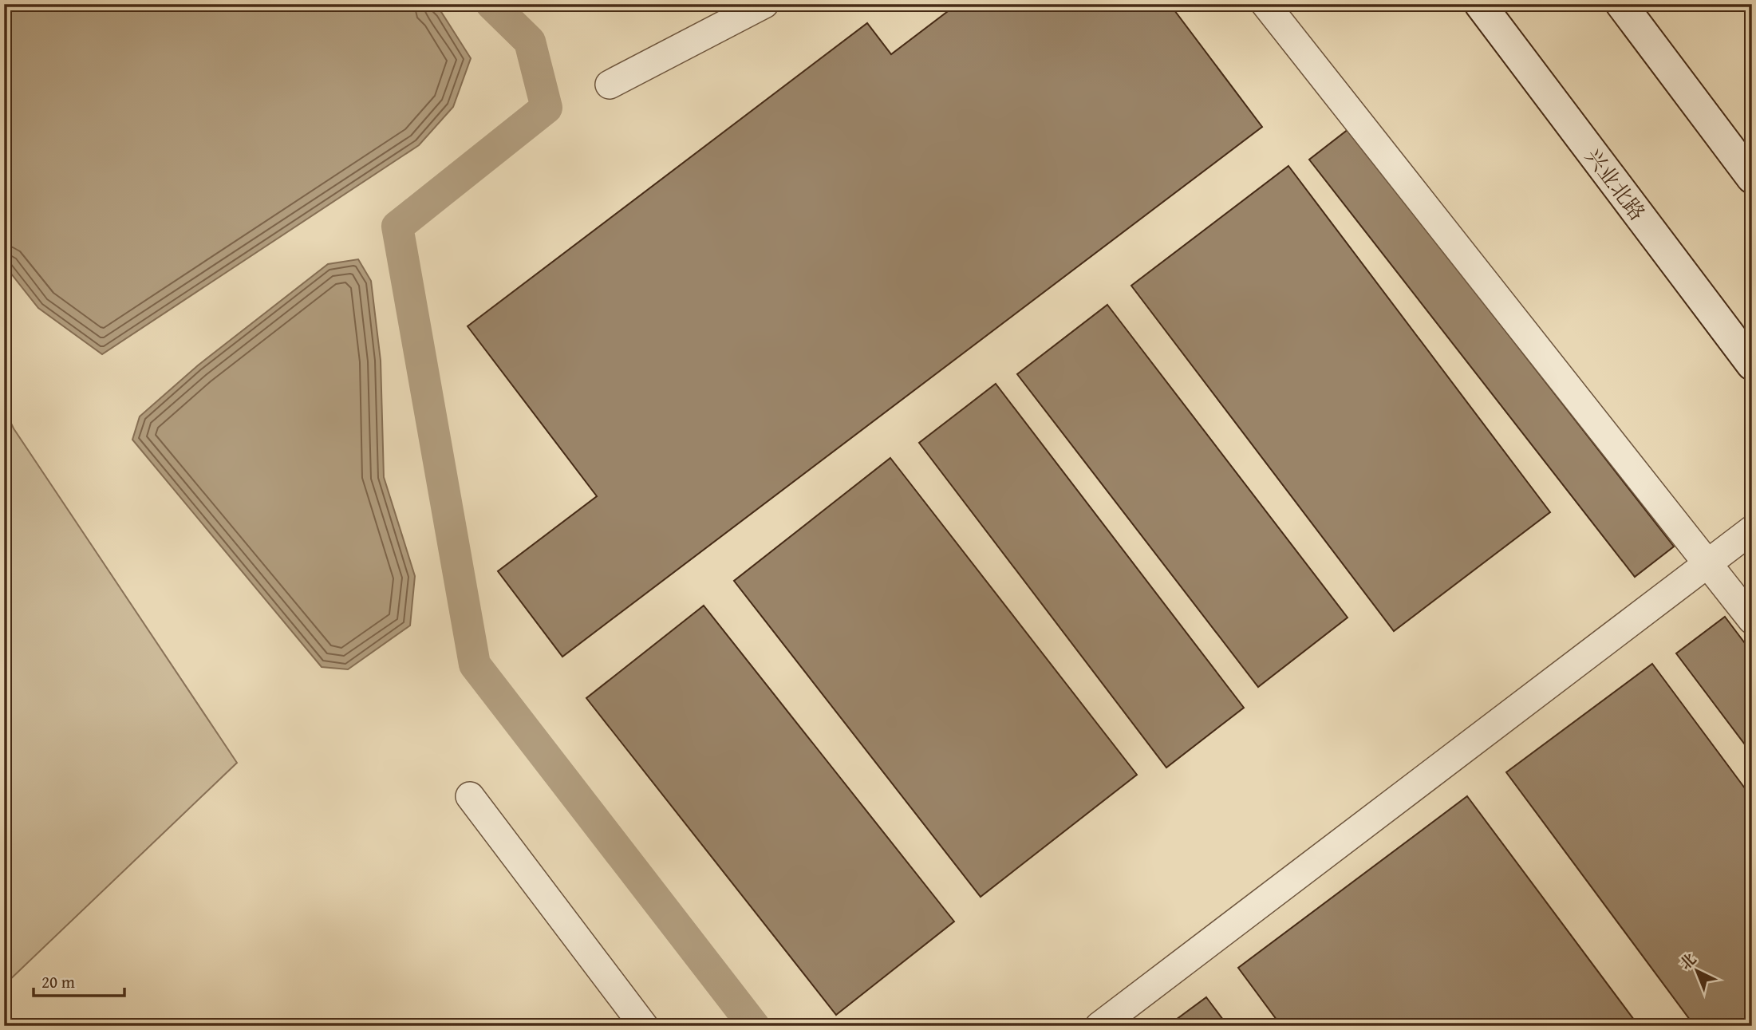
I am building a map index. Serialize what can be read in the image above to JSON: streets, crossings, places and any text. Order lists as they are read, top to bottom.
{
  "streets": {
    "main road": ["兴业北路"]
  },
  "scale_bar": "20 m",
  "north": "top left"
}
